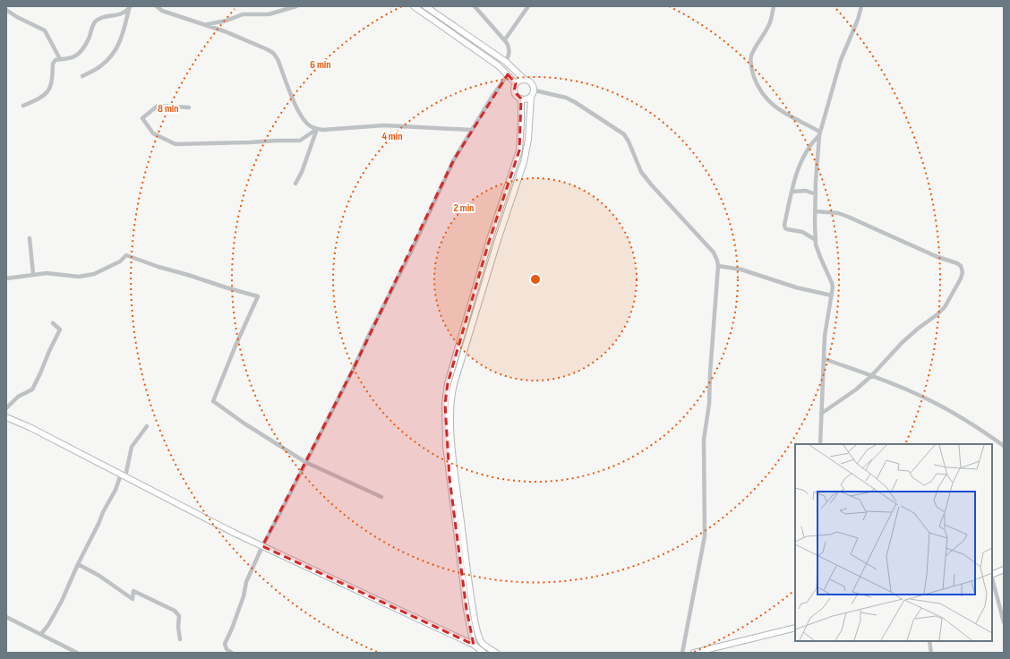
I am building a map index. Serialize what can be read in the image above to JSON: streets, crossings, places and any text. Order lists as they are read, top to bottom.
{
  "rings": [
    "6 min",
    "8 min",
    "4 min",
    "2 min"
  ]
}
